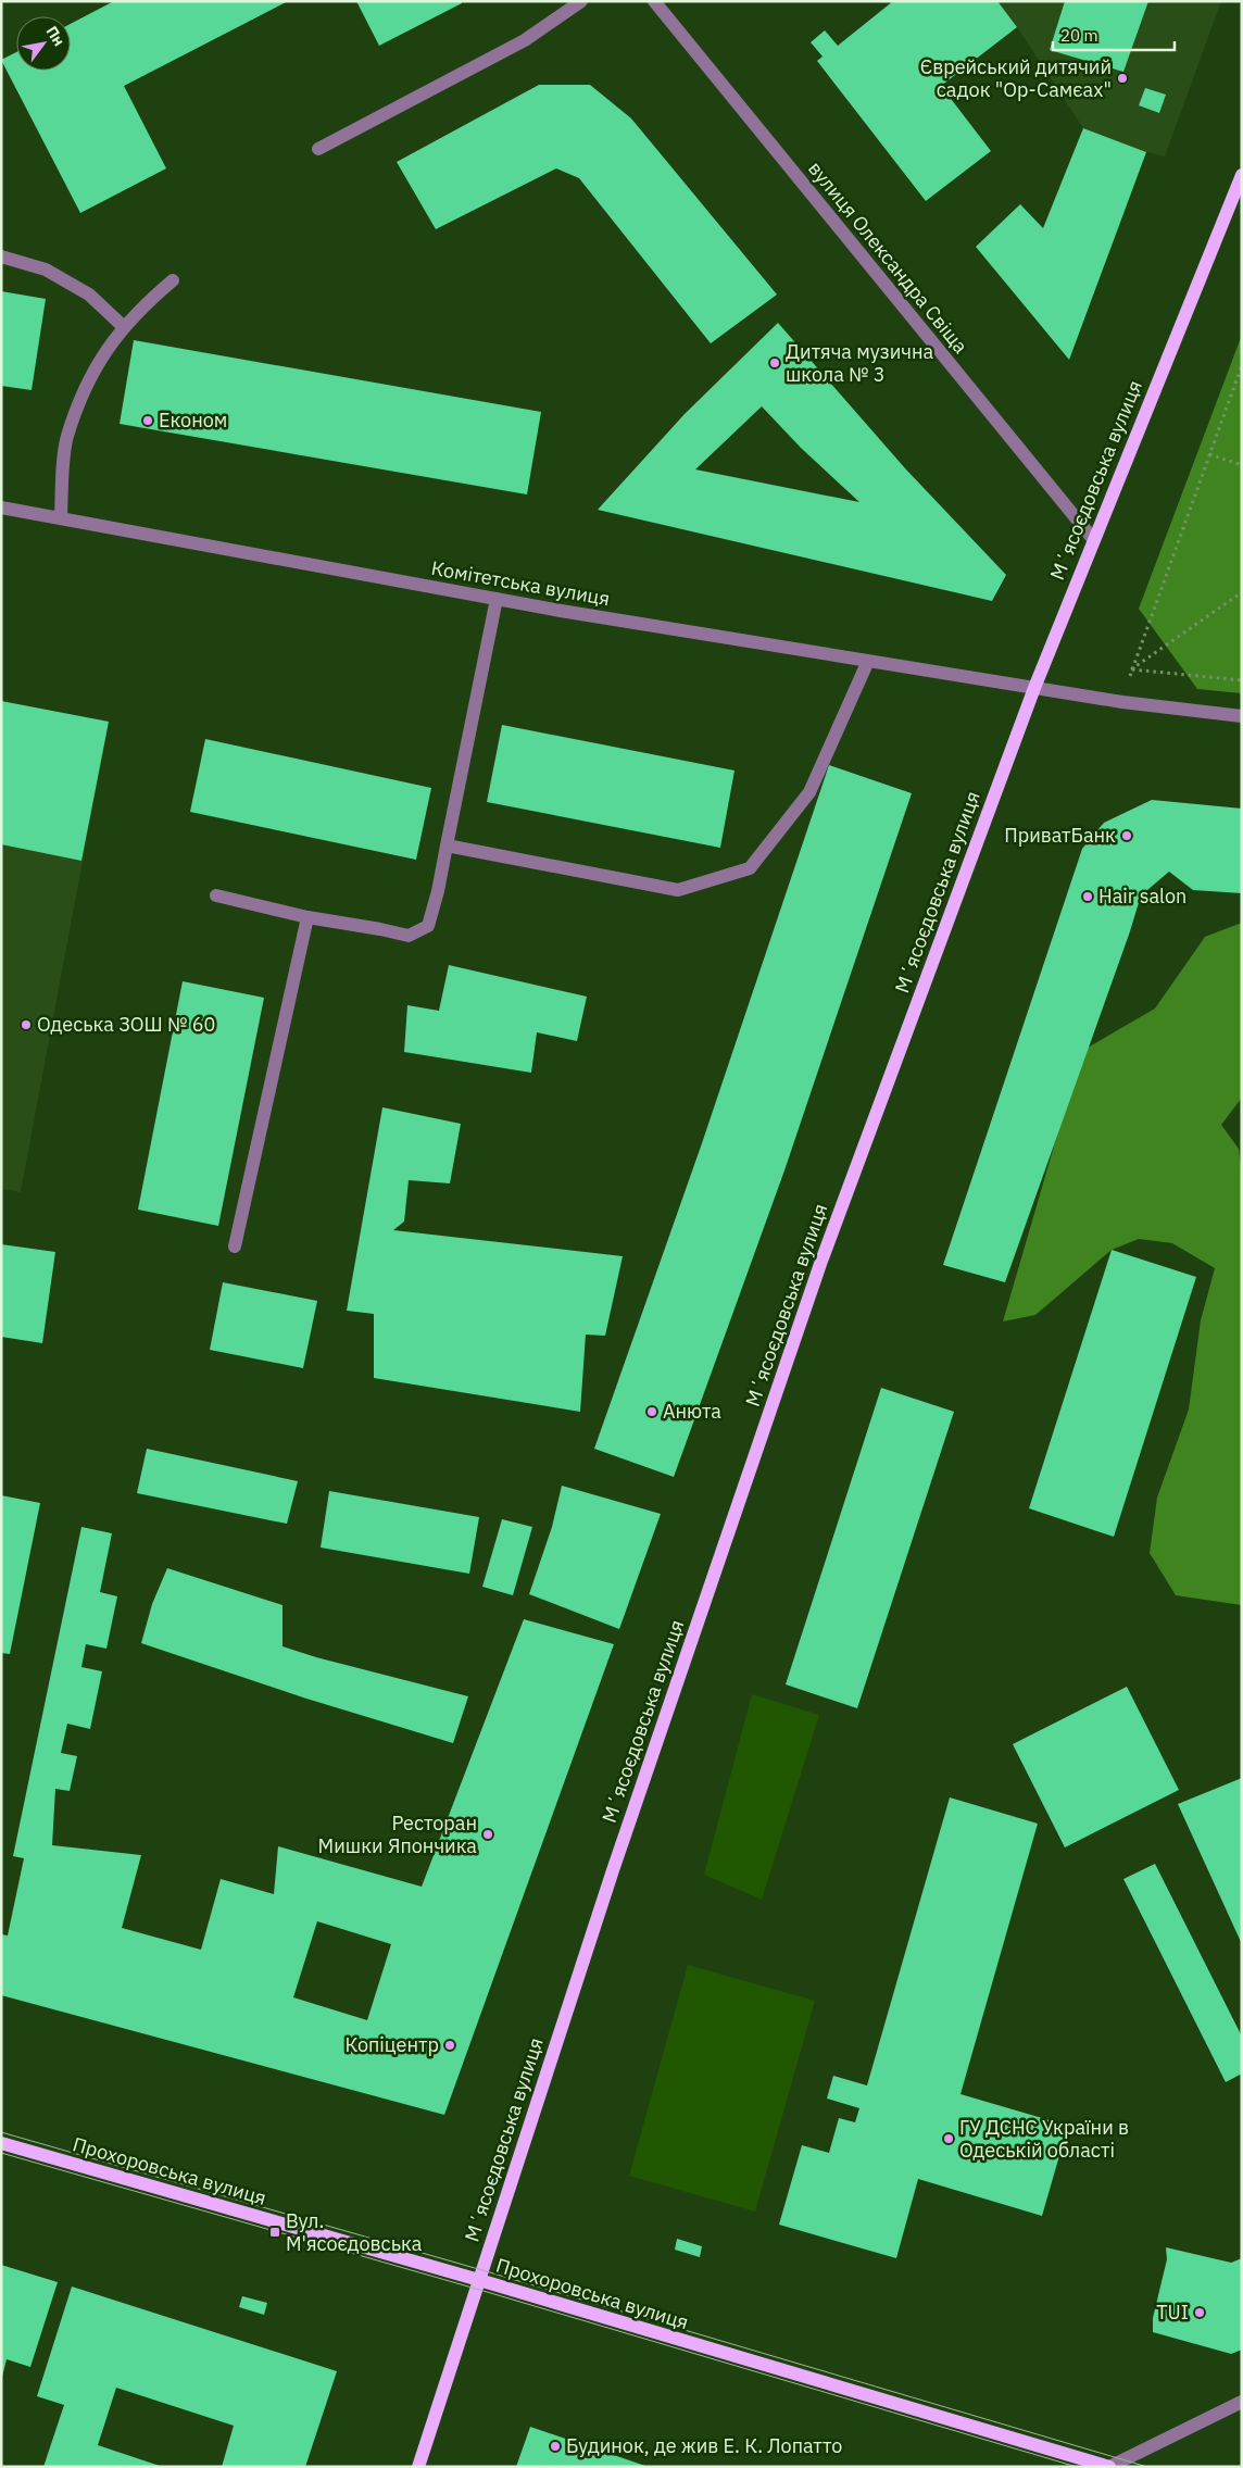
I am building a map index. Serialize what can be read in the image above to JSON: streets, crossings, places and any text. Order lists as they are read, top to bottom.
{
  "streets": {
    "main road": ["Мʼясоєдовська вулиця", "Прохоровська вулиця"],
    "street": ["вулиця Олександра Свіща", "Комітетська вулиця"]
  },
  "crossings": [
    ["вулиця Олександра Свіща", "Мʼясоєдовська вулиця"],
    ["Мʼясоєдовська вулиця", "Комітетська вулиця"],
    ["Мʼясоєдовська вулиця", "Прохоровська вулиця"]
  ],
  "places": {
    "other": [
      "Єврейський дитячий садок \"Ор-Самєах\"",
      "Дитяча музична школа № 3",
      "Економ",
      "ПриватБанк",
      "Hair salon",
      "Одеська ЗОШ № 60",
      "Анюта",
      "Ресторан Мишки Япончика",
      "Копіцентр",
      "ГУ ДСНС України в Одеській області",
      "TUI",
      "Будинок, де жив Е. К. Лопатто"
    ],
    "transit": ["Вул. М'ясоєдовська"]
  },
  "scale_bar": "20 m",
  "north": "top right"
}
